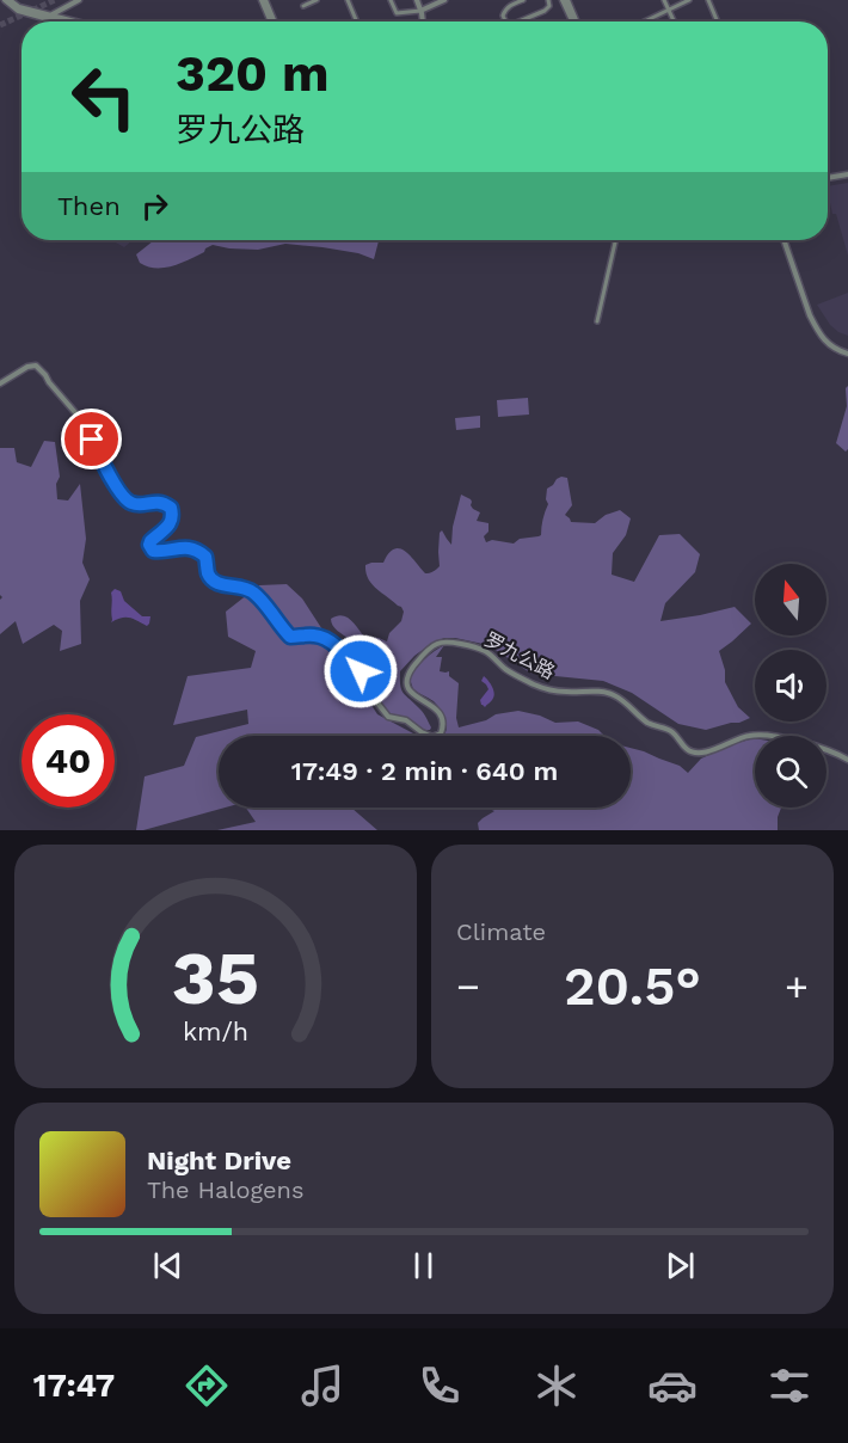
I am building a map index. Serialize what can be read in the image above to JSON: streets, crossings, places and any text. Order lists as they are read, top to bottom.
{
  "streets": {
    "street": ["罗九公路"]
  },
  "north": "top",
  "page": {
    "turn": ["320 m", "罗九公路"],
    "then": "Then",
    "limit": "40",
    "trip": "17:49 · 2 min · 640 m",
    "tile": "Climate",
    "heat": ["−", "20.5°", "+"],
    "song": ["Night Drive", "The Halogens"],
    "tabs": "17:47",
    "gauge": ["35", "km/h"]
  }
}
